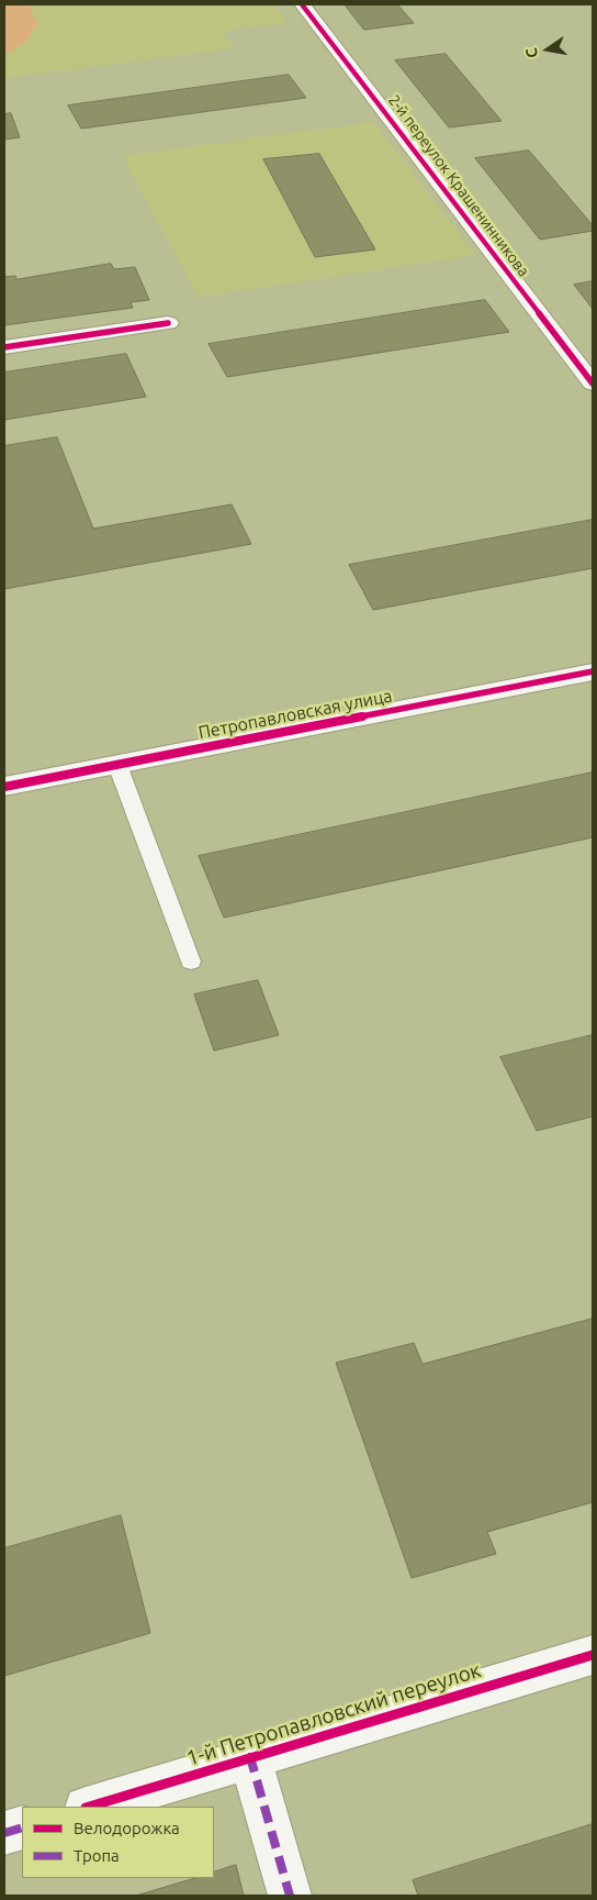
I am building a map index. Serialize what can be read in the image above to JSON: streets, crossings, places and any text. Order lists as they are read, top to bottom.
{
  "streets": {
    "street": ["2-й переулок Крашенинникова", "Петропавловская улица", "1-й Петропавловский переулок"]
  },
  "legend": ["Велодорожка", "Тропа"],
  "north": "left"
}
